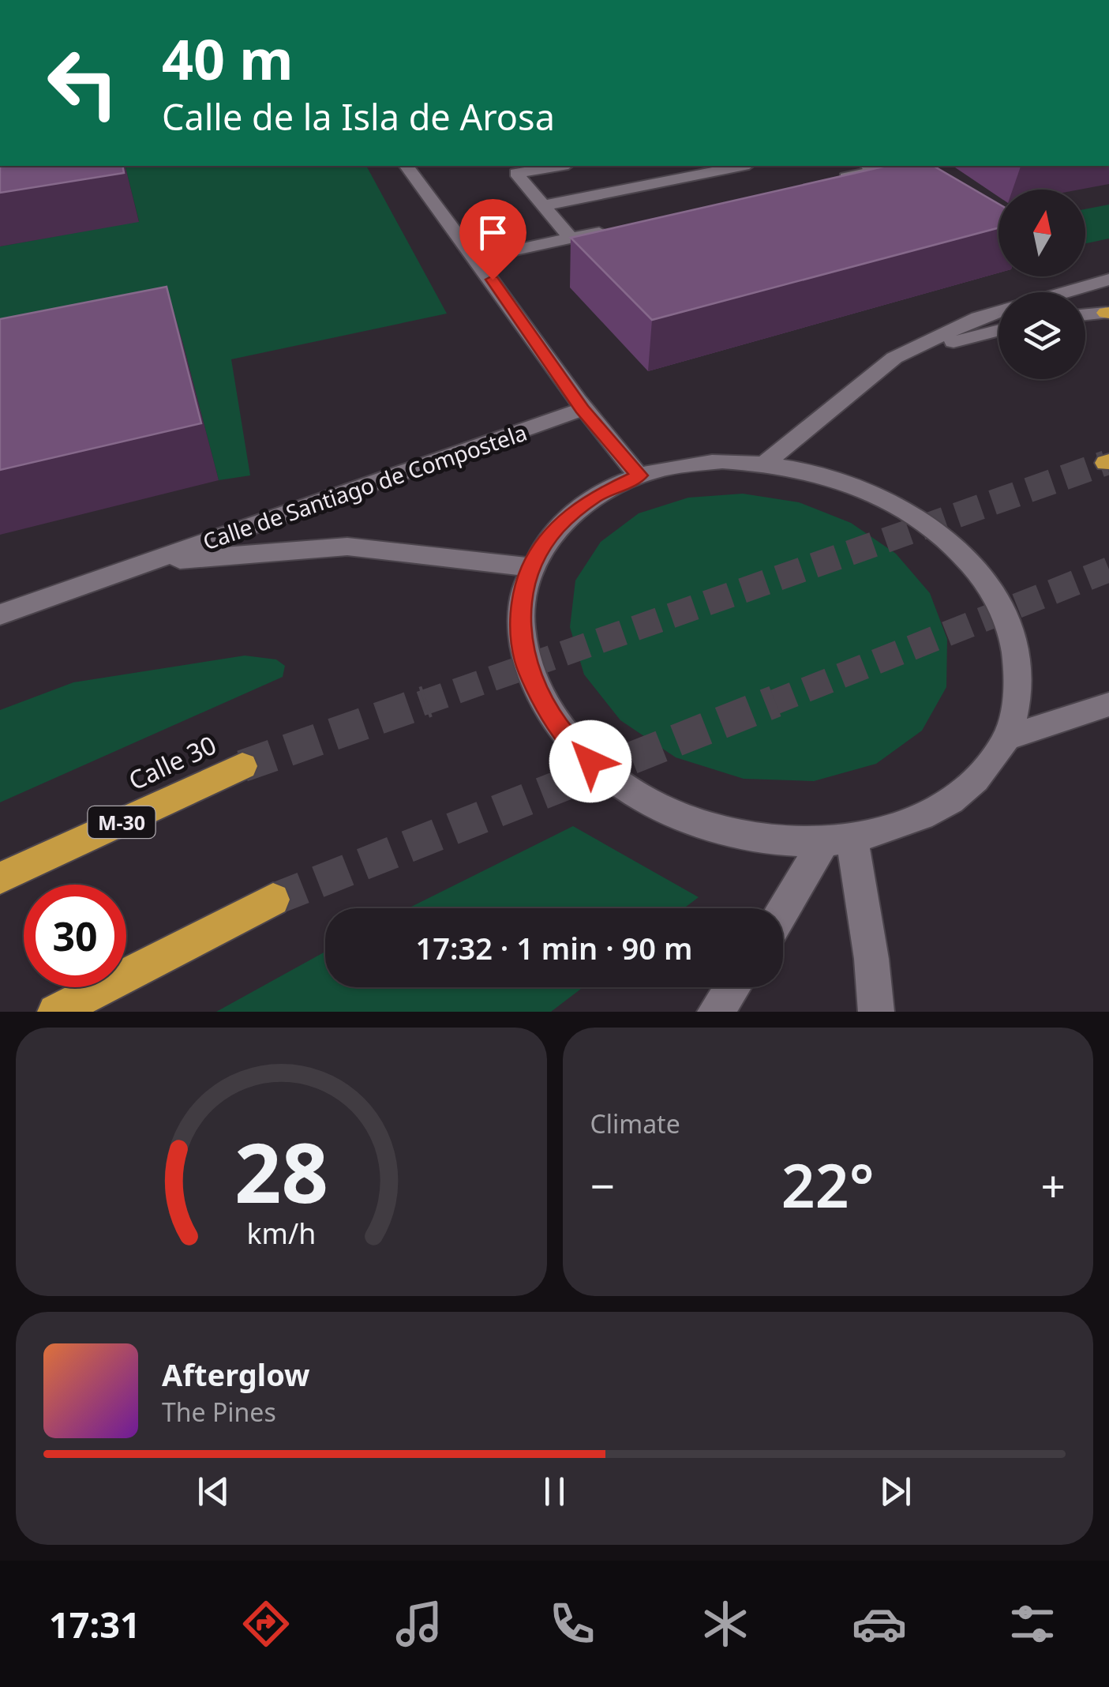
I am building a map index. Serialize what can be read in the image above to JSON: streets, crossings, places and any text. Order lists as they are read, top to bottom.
{
  "streets": {
    "highway": ["Calle 30", "M-30"],
    "street": ["Calle de Santiago de Compostela"]
  },
  "north": "top",
  "page": {
    "turn": ["40 m", "Calle de la Isla de Arosa"],
    "limit": "30",
    "trip": "17:32 · 1 min · 90 m",
    "tile": "Climate",
    "heat": ["−", "22°", "+"],
    "song": ["Afterglow", "The Pines"],
    "tabs": "17:31",
    "gauge": ["28", "km/h"]
  }
}
